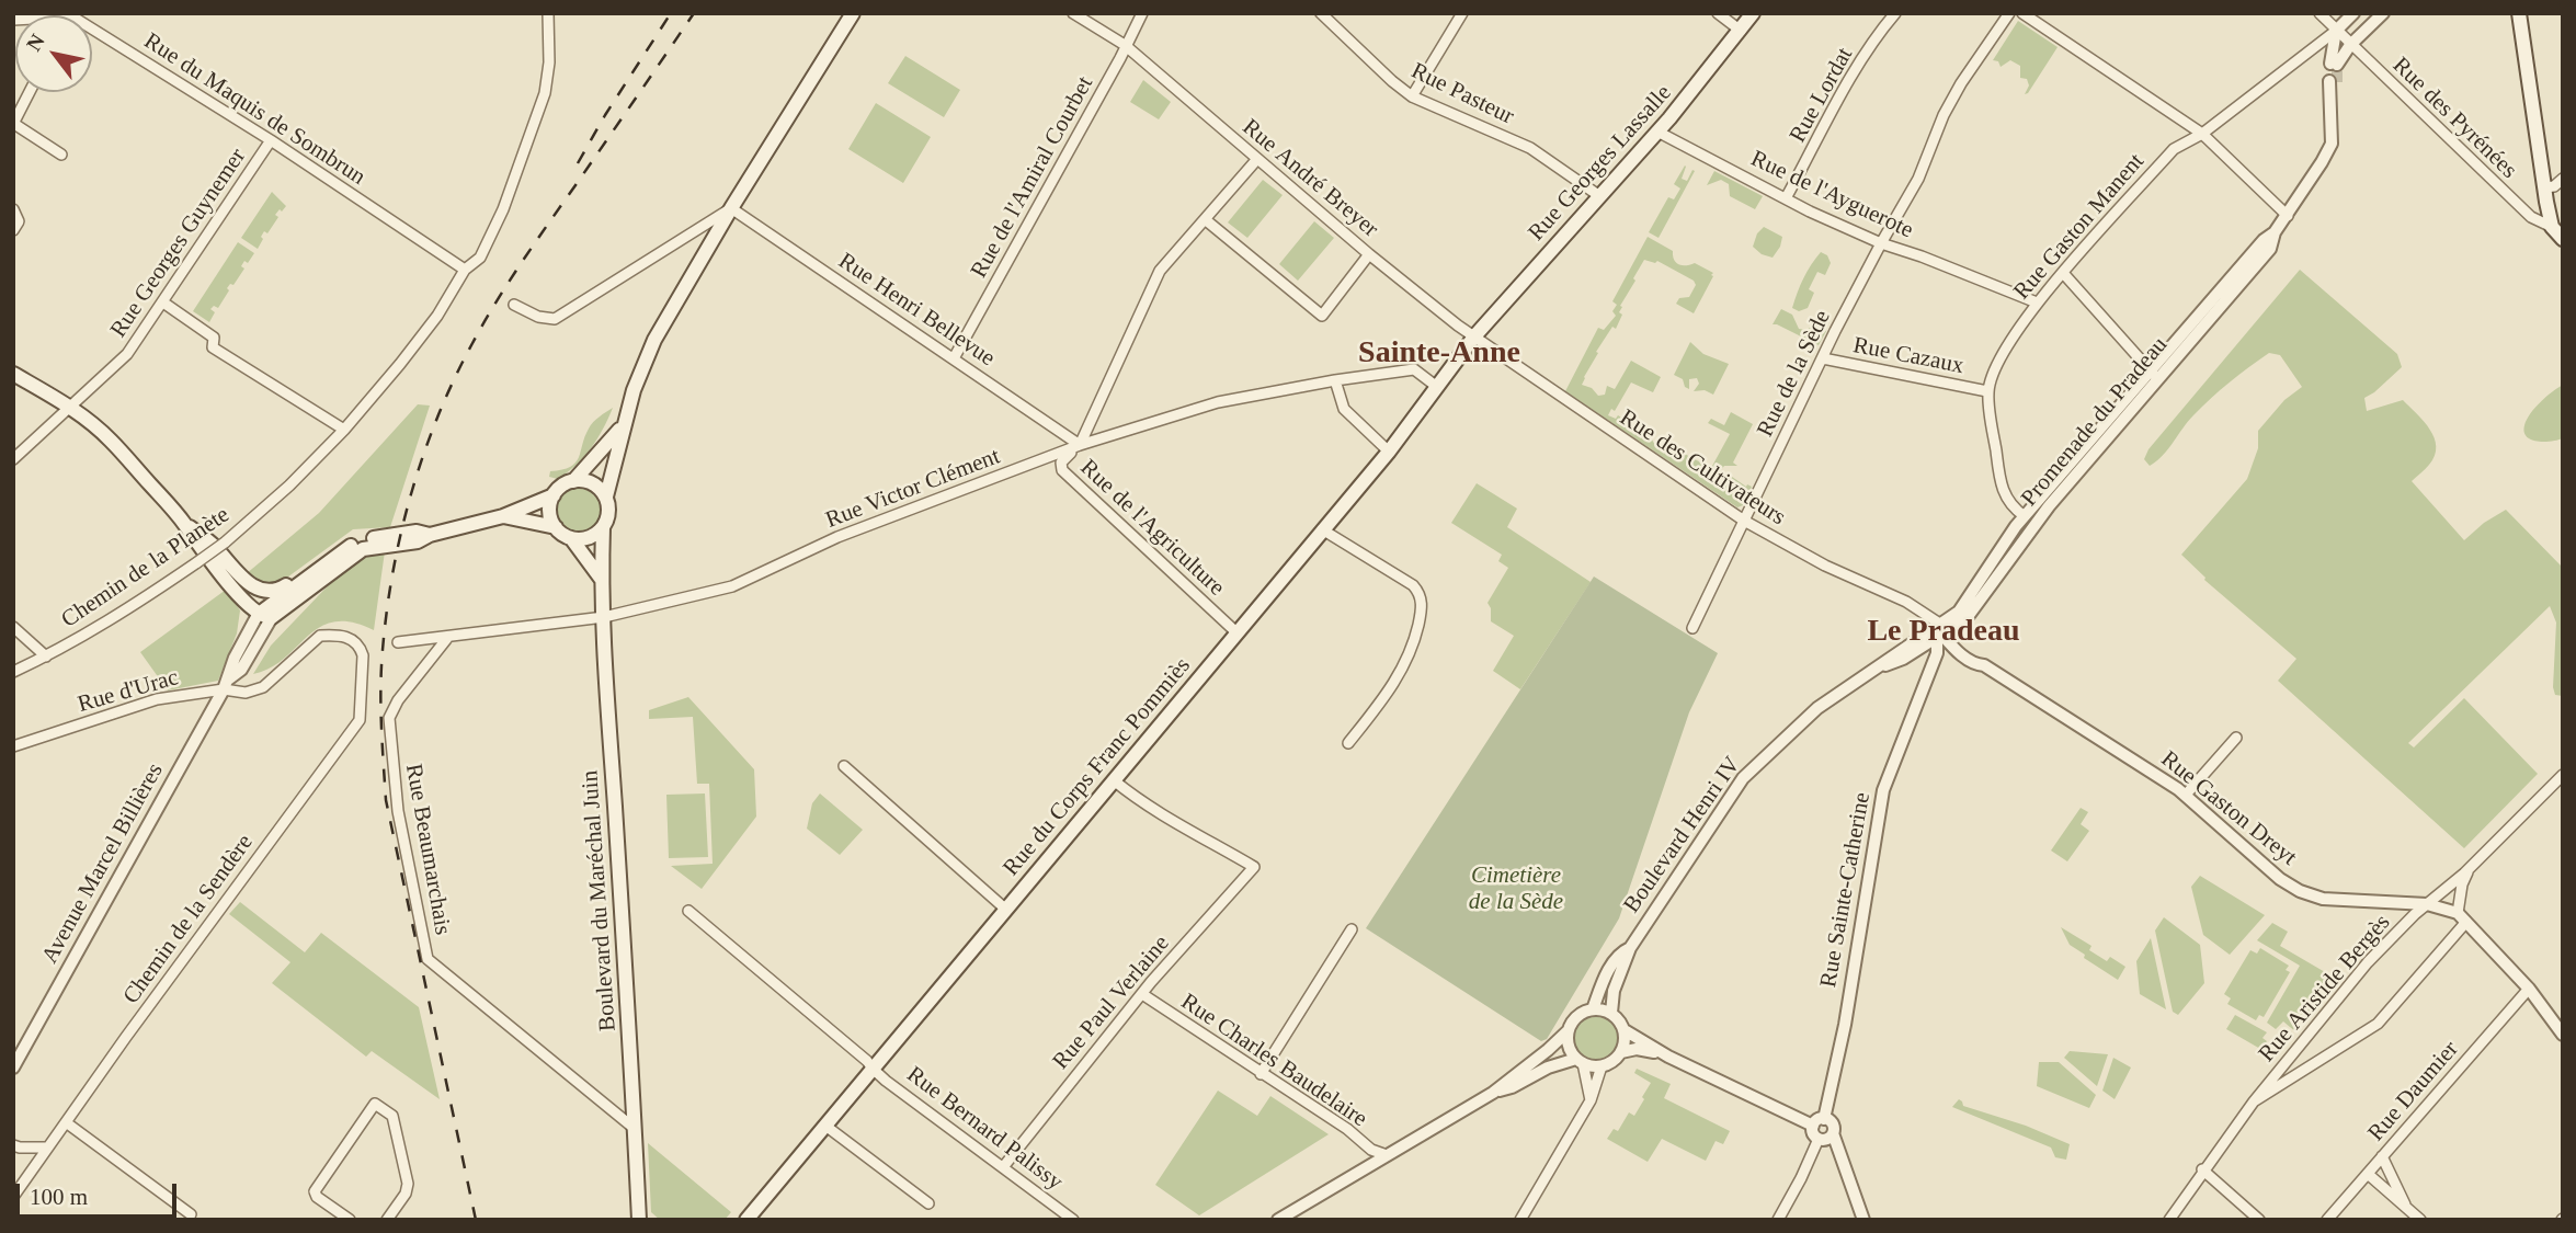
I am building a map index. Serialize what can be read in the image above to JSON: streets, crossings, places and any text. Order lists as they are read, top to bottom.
{
  "streets": {
    "main road": ["Rue Georges Lassalle", "Rue du Corps Franc Pommiès", "Boulevard du Maréchal Juin"],
    "street": [
      "Rue Pasteur",
      "Rue Lordat",
      "Rue du Maquis de Sombrun",
      "Rue des Pyrénées",
      "Rue de l'Amiral Courbet",
      "Rue André Breyer",
      "Rue de l'Ayguerote",
      "Rue Gaston Manent",
      "Rue Georges Guynemer",
      "Rue Henri Bellevue",
      "Rue Cazaux",
      "Rue de la Sède",
      "Promenade du Pradeau",
      "Rue des Cultivateurs",
      "Rue Victor Clément",
      "Rue de l'Agriculture",
      "Chemin de la Planète",
      "Rue d'Urac",
      "Rue Gaston Dreyt",
      "Boulevard Henri IV",
      "Rue Beaumarchais",
      "Avenue Marcel Billières",
      "Rue Sainte-Catherine",
      "Chemin de la Sendère",
      "Rue Aristide Bergès",
      "Rue Paul Verlaine",
      "Rue Charles Baudelaire",
      "Rue Daumier",
      "Rue Bernard Palissy"
    ]
  },
  "crossings": [
    ["Rue Pasteur", "Rue Georges Lassalle"],
    ["Rue Lordat", "Rue de l'Ayguerote"],
    ["Rue du Maquis de Sombrun", "Rue Georges Guynemer"],
    ["Rue du Maquis de Sombrun", "Chemin de la Planète"],
    ["Rue des Pyrénées", "Rue Gaston Manent"],
    ["Rue Georges Lassalle", "Rue André Breyer"],
    ["Rue Georges Lassalle", "Rue de l'Ayguerote"],
    ["Rue Georges Lassalle", "Rue des Cultivateurs"],
    ["Rue Georges Lassalle", "Rue du Corps Franc Pommiès"],
    ["Rue de l'Amiral Courbet", "Rue André Breyer"],
    ["Rue de l'Amiral Courbet", "Rue Henri Bellevue"],
    ["Rue André Breyer", "Rue des Cultivateurs"],
    ["Rue André Breyer", "Rue du Corps Franc Pommiès"],
    ["Rue de l'Ayguerote", "Rue Gaston Manent"],
    ["Rue de l'Ayguerote", "Rue de la Sède"],
    ["Rue Gaston Manent", "Rue Cazaux"],
    ["Rue Henri Bellevue", "Rue Victor Clément"],
    ["Rue Henri Bellevue", "Rue de l'Agriculture"],
    ["Rue Cazaux", "Rue de la Sède"],
    ["Rue de la Sède", "Rue des Cultivateurs"],
    ["Promenade du Pradeau", "Rue des Cultivateurs"],
    ["Promenade du Pradeau", "Rue Gaston Dreyt"],
    ["Promenade du Pradeau", "Boulevard Henri IV"],
    ["Promenade du Pradeau", "Rue Sainte-Catherine"],
    ["Rue des Cultivateurs", "Rue du Corps Franc Pommiès"],
    ["Rue des Cultivateurs", "Rue Gaston Dreyt"],
    ["Rue des Cultivateurs", "Boulevard Henri IV"],
    ["Rue des Cultivateurs", "Rue Sainte-Catherine"],
    ["Rue Victor Clément", "Rue de l'Agriculture"],
    ["Rue Victor Clément", "Rue du Corps Franc Pommiès"],
    ["Rue Victor Clément", "Rue Beaumarchais"],
    ["Rue Victor Clément", "Boulevard du Maréchal Juin"],
    ["Rue de l'Agriculture", "Rue du Corps Franc Pommiès"],
    ["Rue d'Urac", "Avenue Marcel Billières"],
    ["Rue d'Urac", "Chemin de la Sendère"],
    ["Rue du Corps Franc Pommiès", "Rue Paul Verlaine"],
    ["Rue du Corps Franc Pommiès", "Rue Bernard Palissy"],
    ["Rue Gaston Dreyt", "Boulevard Henri IV"],
    ["Rue Gaston Dreyt", "Rue Sainte-Catherine"],
    ["Rue Gaston Dreyt", "Rue Aristide Bergès"],
    ["Boulevard Henri IV", "Rue Sainte-Catherine"],
    ["Rue Beaumarchais", "Boulevard du Maréchal Juin"],
    ["Rue Paul Verlaine", "Rue Charles Baudelaire"],
    ["Rue Paul Verlaine", "Rue Bernard Palissy"]
  ],
  "districts": ["Sainte-Anne", "Le Pradeau"],
  "parks": ["Cimetière de la Sède"],
  "scale_bar": "100 m",
  "north": "top left"
}
